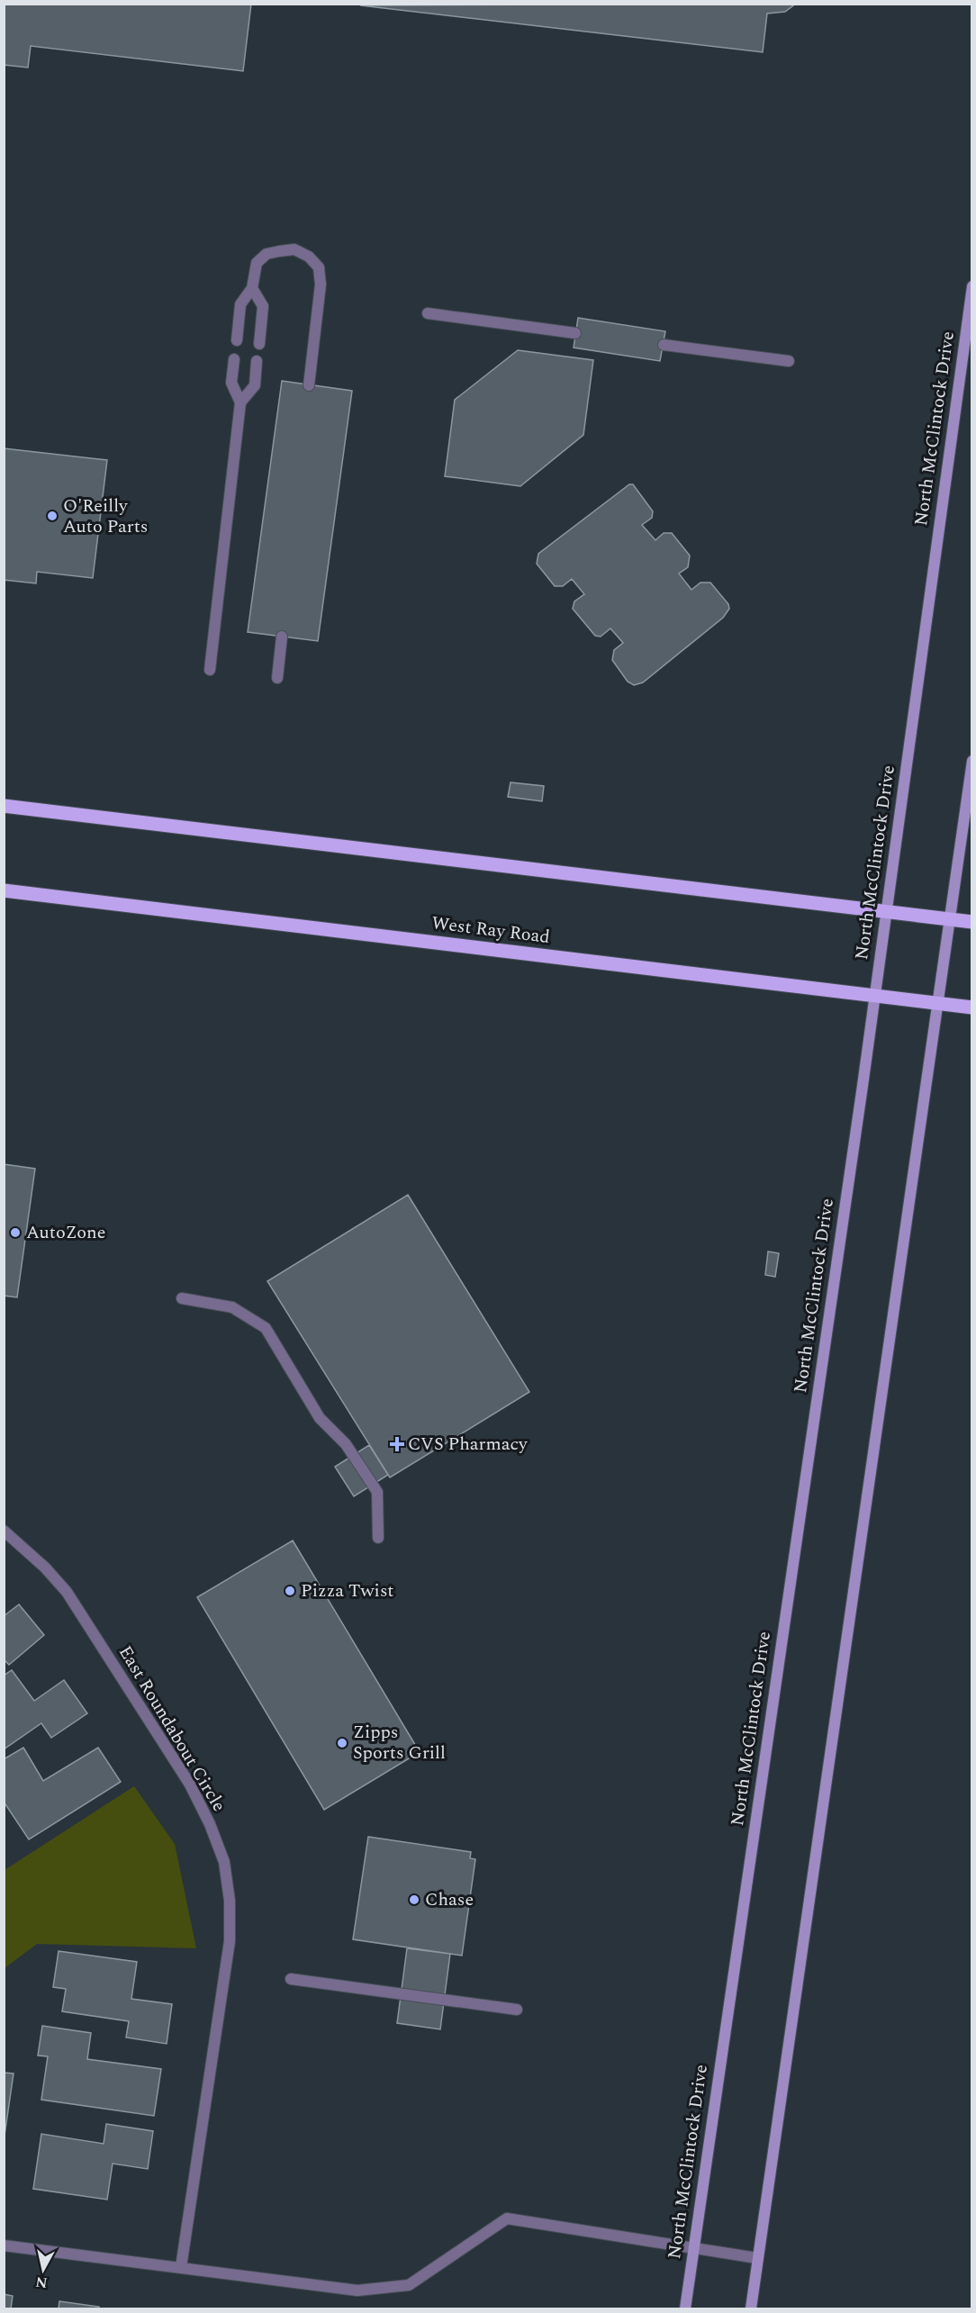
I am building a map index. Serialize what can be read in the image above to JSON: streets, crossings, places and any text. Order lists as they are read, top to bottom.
{
  "streets": {
    "main road": ["North McClintock Drive", "West Ray Road"],
    "street": ["East Roundabout Circle"]
  },
  "crossings": [
    ["North McClintock Drive", "West Ray Road"]
  ],
  "places": {
    "other": [
      "O'Reilly Auto Parts",
      "AutoZone",
      "Pizza Twist",
      "Zipps Sports Grill",
      "Chase"
    ],
    "health": ["CVS Pharmacy"]
  },
  "north": "bottom"
}
